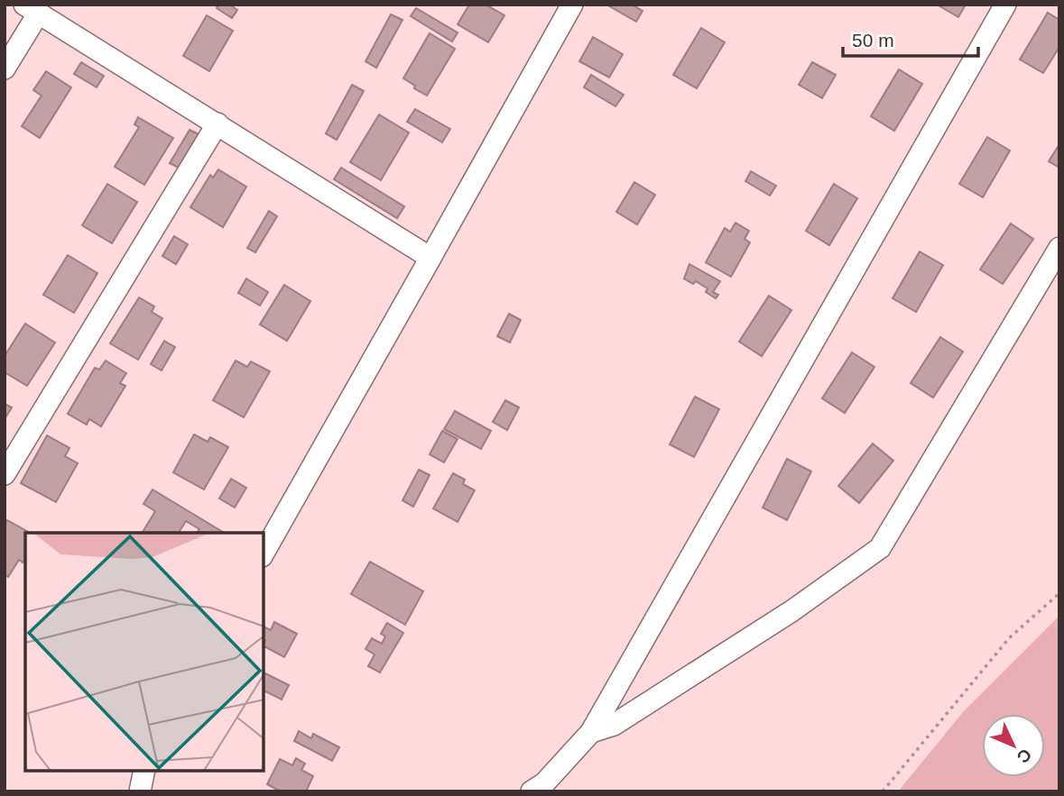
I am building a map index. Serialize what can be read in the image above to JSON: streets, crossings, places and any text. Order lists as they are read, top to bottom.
{
  "scale_bar": "50 m",
  "north": "bottom right"
}
